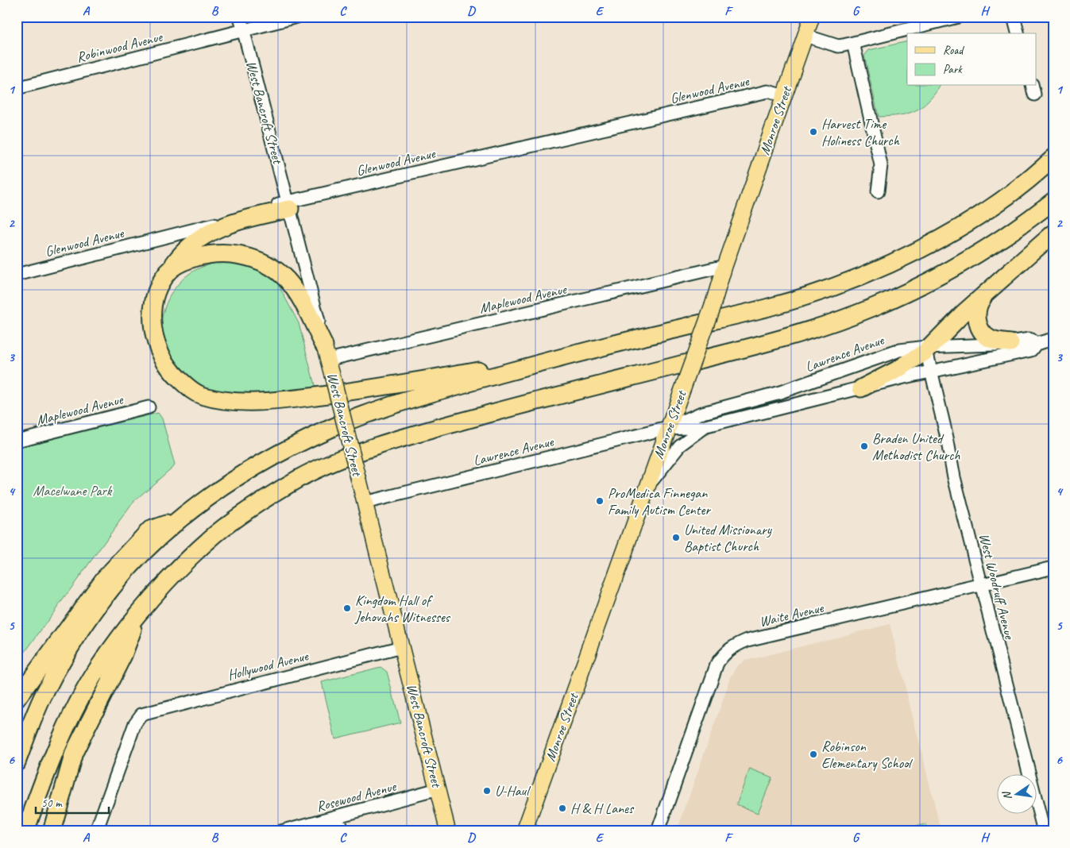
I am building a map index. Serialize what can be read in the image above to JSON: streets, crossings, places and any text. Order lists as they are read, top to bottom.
{
  "streets": {
    "main road": ["West Bancroft Street", "Monroe Street"],
    "street": [
      "Robinwood Avenue",
      "Glenwood Avenue",
      "Maplewood Avenue",
      "Lawrence Avenue",
      "West Woodruff Avenue",
      "Waite Avenue",
      "Hollywood Avenue",
      "Rosewood Avenue"
    ]
  },
  "crossings": [
    ["Robinwood Avenue", "West Bancroft Street"],
    ["Glenwood Avenue", "West Bancroft Street"],
    ["Glenwood Avenue", "Monroe Street"],
    ["West Bancroft Street", "Maplewood Avenue"],
    ["West Bancroft Street", "Lawrence Avenue"],
    ["West Bancroft Street", "Hollywood Avenue"],
    ["West Bancroft Street", "Rosewood Avenue"],
    ["Monroe Street", "Maplewood Avenue"],
    ["Monroe Street", "Lawrence Avenue"],
    ["Lawrence Avenue", "West Woodruff Avenue"],
    ["West Woodruff Avenue", "Waite Avenue"]
  ],
  "parks": ["Macelwane Park"],
  "places": [
    "Harvest Time Holiness Church",
    "Braden United Methodist Church",
    "ProMedica Finnegan Family Autism Center",
    "United Missionary Baptist Church",
    "Kingdom Hall of Jehovahs Witnesses",
    "Robinson Elementary School",
    "U-Haul",
    "H & H Lanes"
  ],
  "legend": ["Road", "Park"],
  "scale_bar": "50 m",
  "north": "left",
  "grid": {
    "columns": [
      "A",
      "B",
      "C",
      "D",
      "E",
      "F",
      "G",
      "H"
    ],
    "rows": [
      "1",
      "2",
      "3",
      "4",
      "5",
      "6"
    ]
  }
}
